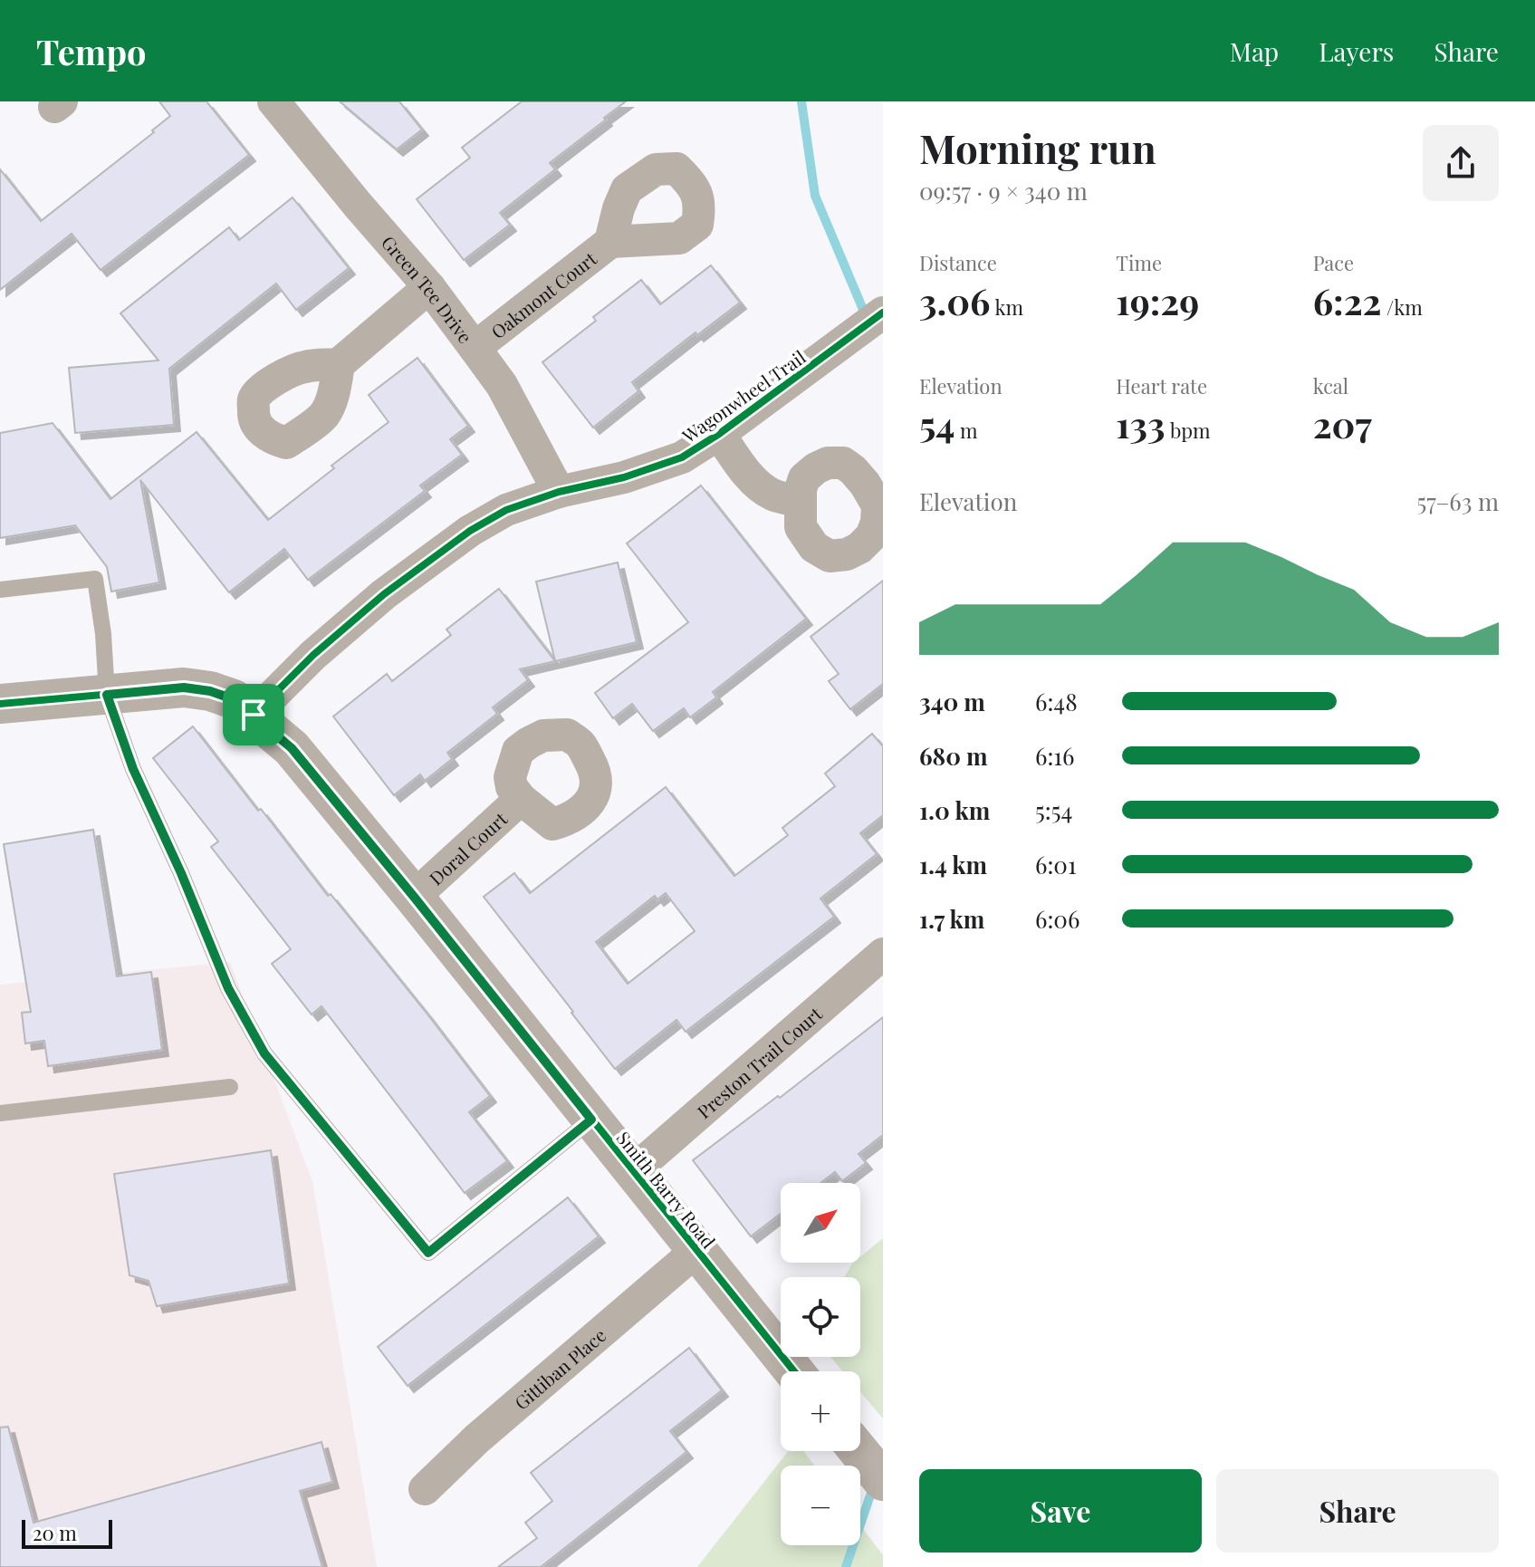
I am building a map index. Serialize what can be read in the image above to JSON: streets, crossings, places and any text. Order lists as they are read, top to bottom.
{
  "streets": {
    "street": [
      "Green Tee Drive",
      "Oakmont Court",
      "Wagonwheel Trail",
      "Doral Court",
      "Preston Trail Court",
      "Smith Barry Road",
      "Gittiban Place"
    ]
  },
  "crossings": [
    ["Green Tee Drive", "Oakmont Court"],
    ["Green Tee Drive", "Wagonwheel Trail"],
    ["Wagonwheel Trail", "Smith Barry Road"],
    ["Doral Court", "Smith Barry Road"],
    ["Preston Trail Court", "Smith Barry Road"],
    ["Smith Barry Road", "Gittiban Place"]
  ],
  "scale_bar": "20 m",
  "north": "top right",
  "page": {
    "header": "Tempo",
    "nav": ["Map", "Layers", "Share"],
    "heading": ["Morning run", "09:57 · 9 × 340 m"],
    "stats": [
      ["Distance", "3.06 km"],
      ["Time", "19:29"],
      ["Pace", "6:22 /km"],
      ["Elevation", "54 m"],
      ["Heart rate", "133 bpm"],
      ["kcal", "207"]
    ],
    "chart": ["Elevation", "57–63 m"],
    "list": [
      {
        "name": "340 m",
        "note": "6:48"
      },
      {
        "name": "680 m",
        "note": "6:16"
      },
      {
        "name": "1.0 km",
        "note": "5:54"
      },
      {
        "name": "1.4 km",
        "note": "6:01"
      },
      {
        "name": "1.7 km",
        "note": "6:06"
      }
    ],
    "map_buttons": ["+", "−"],
    "buttons": ["Save", "Share"],
    "scale": "20 m"
  }
}
